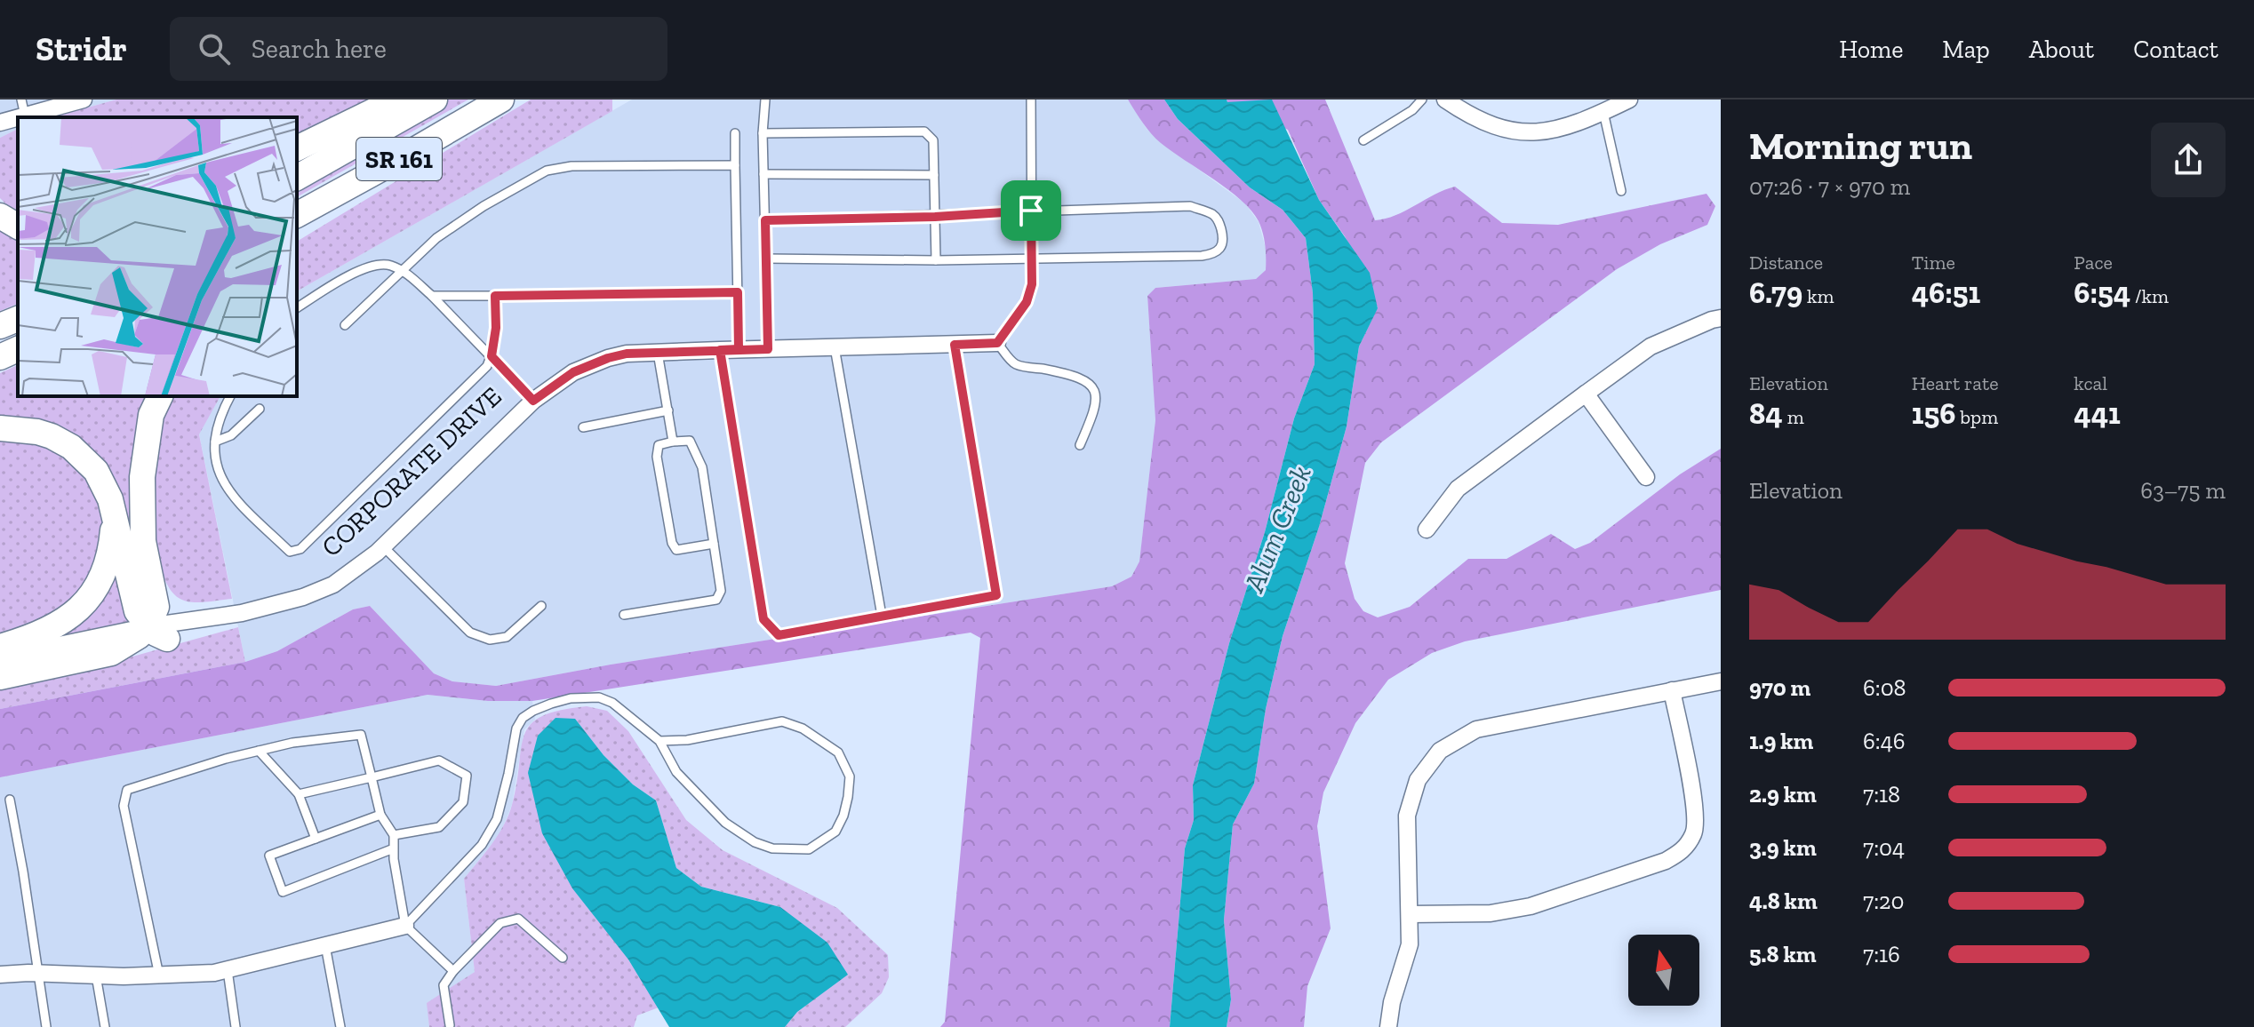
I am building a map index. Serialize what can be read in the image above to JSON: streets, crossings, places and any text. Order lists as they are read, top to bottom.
{
  "streets": {
    "main road": ["SR 161"],
    "street": ["CORPORATE DRIVE"]
  },
  "water": ["Alum Creek"],
  "north": "top",
  "page": {
    "header": "Stridr",
    "search": "Search here",
    "nav": [
      "Home",
      "Map",
      "About",
      "Contact"
    ],
    "heading": ["Morning run", "07:26 · 7 × 970 m"],
    "stats": [
      ["Distance", "6.79 km"],
      ["Time", "46:51"],
      ["Pace", "6:54 /km"],
      ["Elevation", "84 m"],
      ["Heart rate", "156 bpm"],
      ["kcal", "441"]
    ],
    "chart": ["Elevation", "63–75 m"],
    "list": [
      {
        "name": "970 m",
        "note": "6:08"
      },
      {
        "name": "1.9 km",
        "note": "6:46"
      },
      {
        "name": "2.9 km",
        "note": "7:18"
      },
      {
        "name": "3.9 km",
        "note": "7:04"
      },
      {
        "name": "4.8 km",
        "note": "7:20"
      },
      {
        "name": "5.8 km",
        "note": "7:16"
      }
    ]
  }
}
